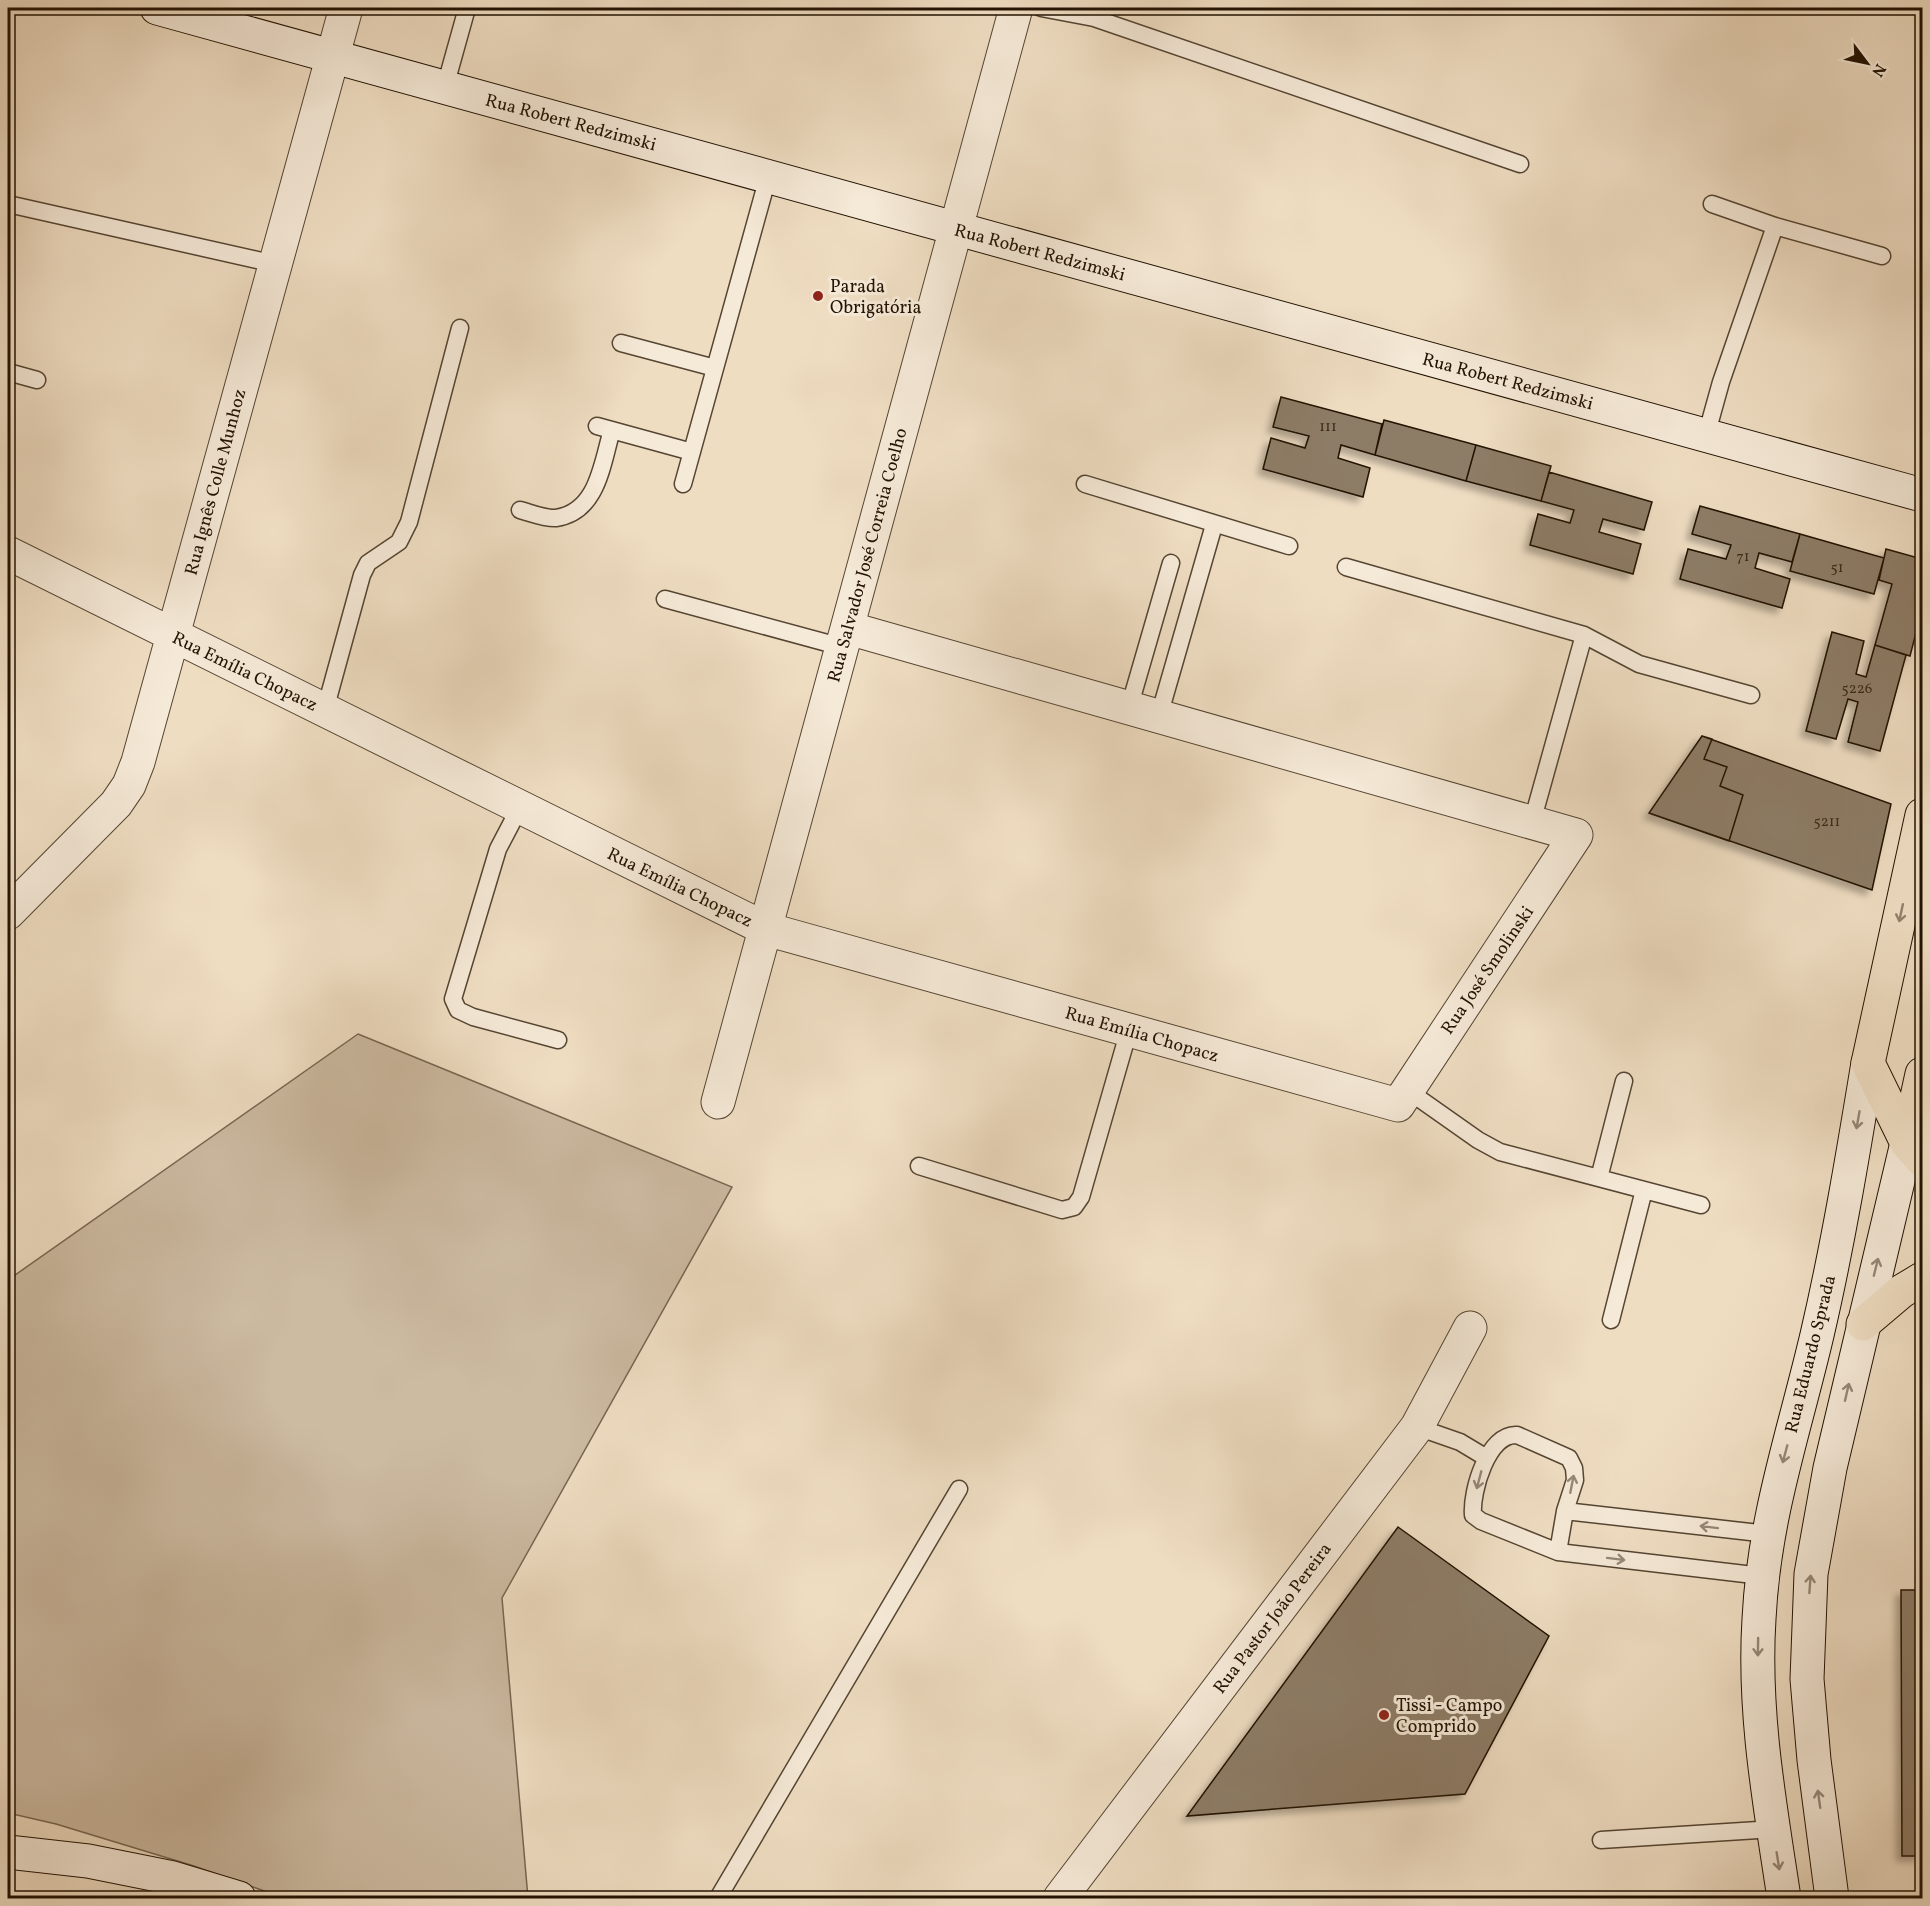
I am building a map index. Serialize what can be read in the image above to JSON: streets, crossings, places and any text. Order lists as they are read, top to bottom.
{
  "streets": {
    "main road": ["Rua Eduardo Sprada"],
    "street": [
      "Rua Robert Redzimski",
      "Rua Ignês Colle Munhoz",
      "Rua Salvador José Correia Coelho",
      "Rua Emília Chopacz",
      "Rua José Smolinski",
      "Rua Pastor João Pereira"
    ]
  },
  "crossings": [
    ["Rua Robert Redzimski", "Rua Ignês Colle Munhoz"],
    ["Rua Robert Redzimski", "Rua Salvador José Correia Coelho"],
    ["Rua Ignês Colle Munhoz", "Rua Emília Chopacz"],
    ["Rua Salvador José Correia Coelho", "Rua Emília Chopacz"],
    ["Rua Emília Chopacz", "Rua José Smolinski"]
  ],
  "one_way": ["Rua Eduardo Sprada"],
  "places": ["Parada Obrigatória", "Tissi - Campo Comprido"],
  "house_numbers": [
    "111",
    "71",
    "51",
    "5226",
    "5211"
  ],
  "north": "bottom right"
}
